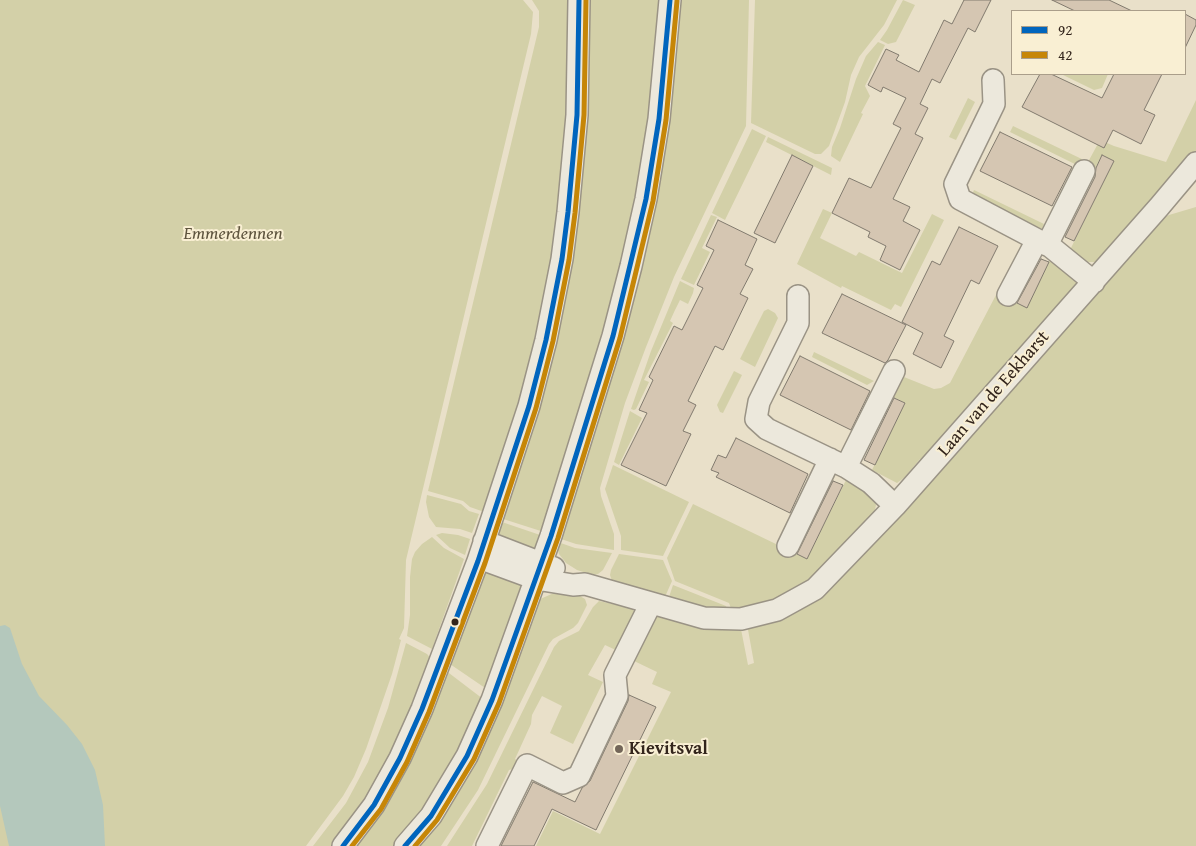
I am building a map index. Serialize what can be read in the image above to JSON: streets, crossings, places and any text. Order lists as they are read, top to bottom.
{
  "streets": {
    "street": ["Laan van de Eekharst"]
  },
  "parks": ["Emmerdennen"],
  "places": ["Kievitsval"],
  "lines": ["transit line 92", "transit line 42"],
  "legend": ["92", "42"]
}
